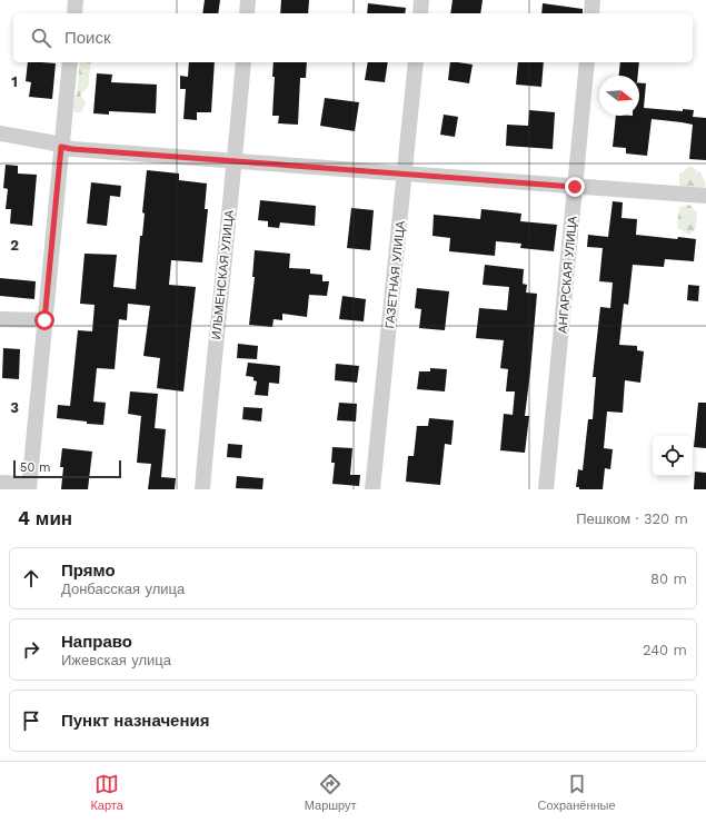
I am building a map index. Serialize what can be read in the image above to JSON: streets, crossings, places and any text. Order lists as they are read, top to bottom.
{
  "streets": {
    "street": ["ИЛЬМЕНСКАЯ УЛИЦА", "ГАЗЕТНАЯ УЛИЦА", "АНГАРСКАЯ УЛИЦА"]
  },
  "scale_bar": "50 m",
  "north": "right",
  "page": {
    "search": "Поиск",
    "scale": "50 m",
    "heading": ["4 мин", "Пешком · 320 m"],
    "list": [
      ["Прямо", "Донбасская улица", "80 m"],
      ["Направо", "Ижевская улица", "240 m"],
      "Пункт назначения"
    ],
    "nav": ["Карта", "Маршрут", "Сохранённые"]
  },
  "grid": {
    "rows": ["1", "2", "3"]
  }
}
